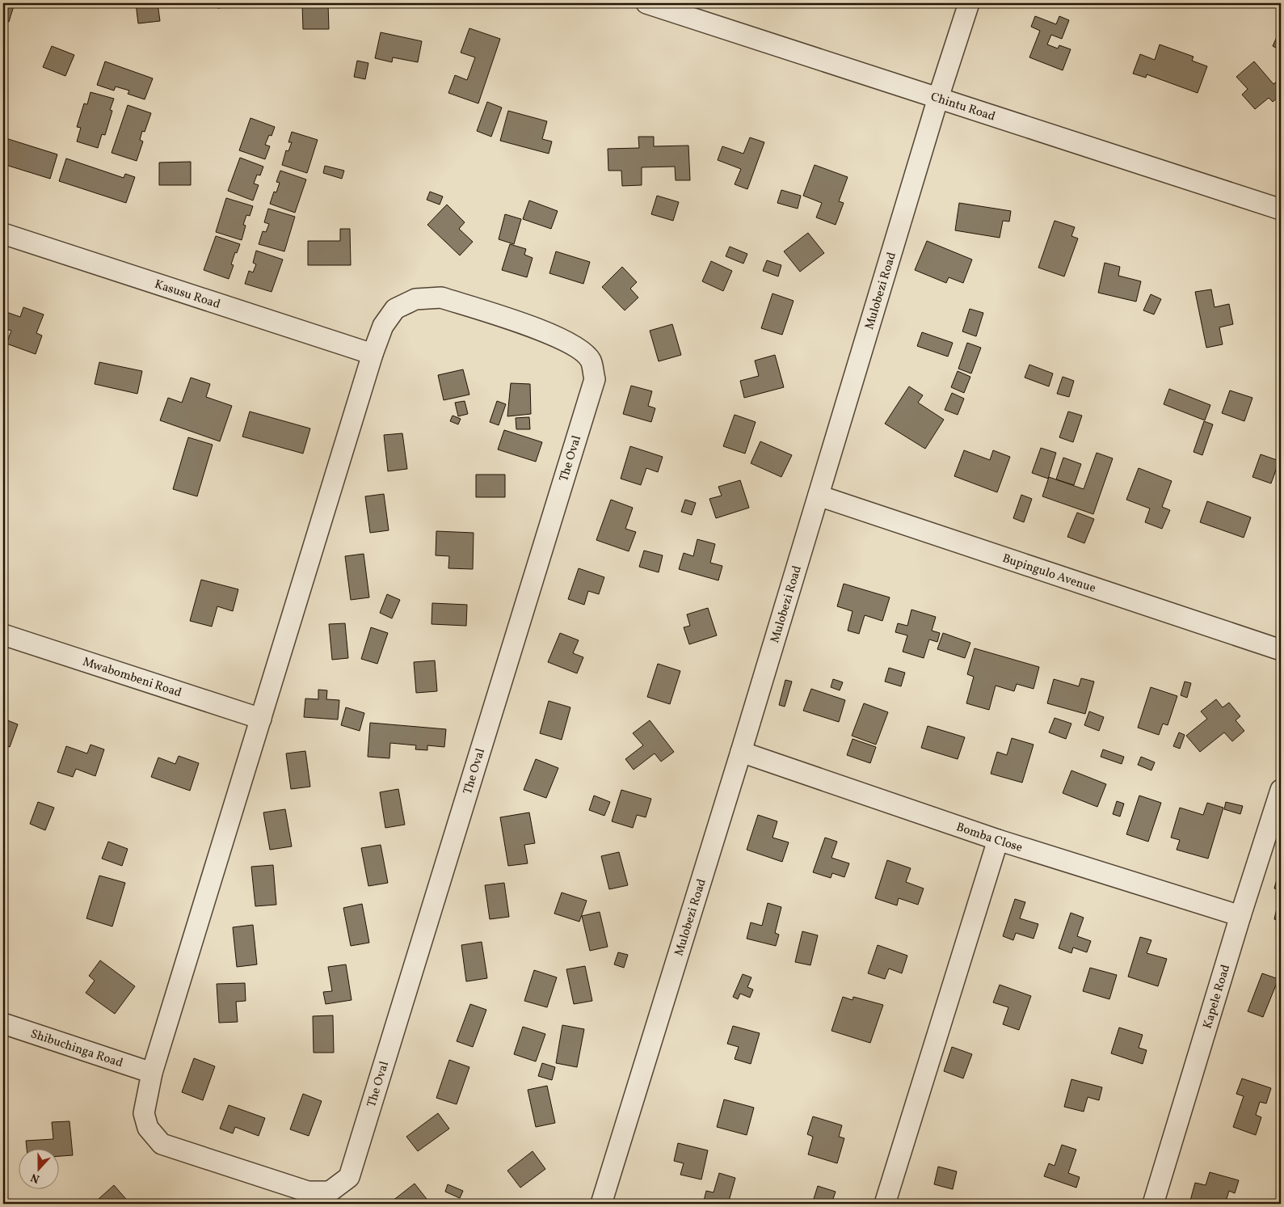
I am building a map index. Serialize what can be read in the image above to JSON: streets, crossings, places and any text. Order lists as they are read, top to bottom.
{
  "streets": {
    "street": [
      "Chintu Road",
      "Mulobezi Road",
      "Kasusu Road",
      "The Oval",
      "Bupingulo Avenue",
      "Mwabombeni Road",
      "Bomba Close",
      "Kapele Road",
      "Shibuchinga Road"
    ]
  },
  "crossings": [
    ["Chintu Road", "Mulobezi Road"],
    ["Mulobezi Road", "Bupingulo Avenue"],
    ["Mulobezi Road", "Bomba Close"],
    ["Kasusu Road", "The Oval"],
    ["The Oval", "Mwabombeni Road"],
    ["The Oval", "Shibuchinga Road"],
    ["Bomba Close", "Kapele Road"]
  ],
  "north": "bottom"
}
